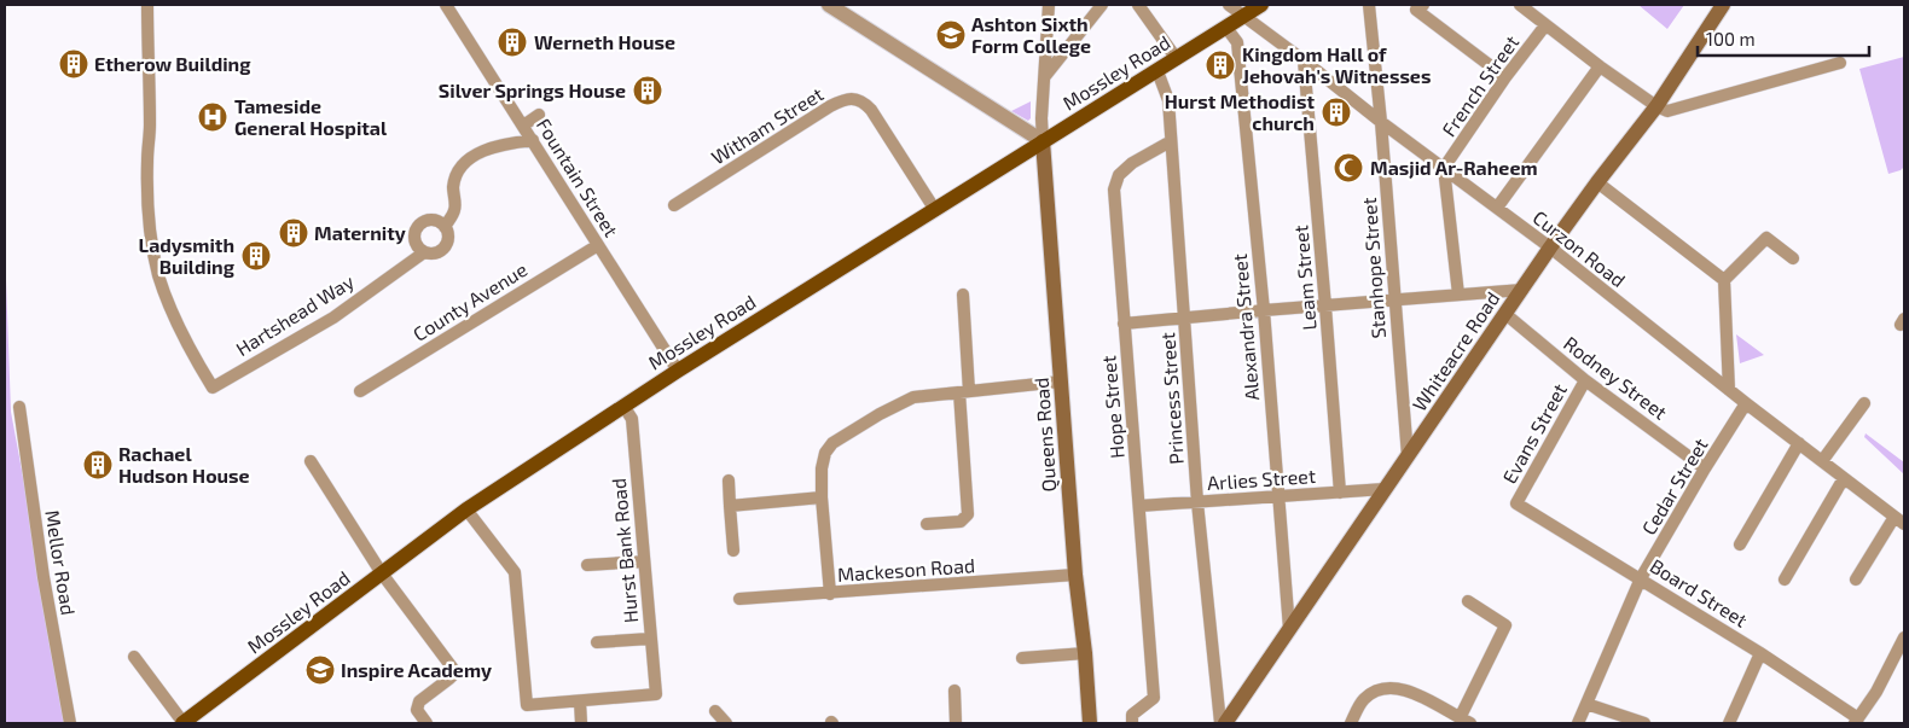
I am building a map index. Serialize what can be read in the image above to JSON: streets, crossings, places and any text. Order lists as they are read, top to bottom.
{
  "streets": {
    "main road": ["Mossley Road", "Whiteacre Road", "Queens Road"],
    "street": [
      "French Street",
      "Witham Street",
      "Fountain Street",
      "Curzon Road",
      "Stanhope Street",
      "Leam Street",
      "County Avenue",
      "Hartshead Way",
      "Alexandra Street",
      "Rodney Street",
      "Princess Street",
      "Hope Street",
      "Evans Street",
      "Arlies Street",
      "Cedar Street",
      "Hurst Bank Road",
      "Mellor Road",
      "Mackeson Road",
      "Board Street"
    ]
  },
  "crossings": [
    ["Mossley Road", "Witham Street"],
    ["Mossley Road", "Fountain Street"],
    ["Mossley Road", "Curzon Road"],
    ["Mossley Road", "Alexandra Street"],
    ["Mossley Road", "Princess Street"],
    ["Mossley Road", "Queens Road"],
    ["Mossley Road", "Hurst Bank Road"],
    ["French Street", "Curzon Road"],
    ["Fountain Street", "County Avenue"],
    ["Curzon Road", "Stanhope Street"],
    ["Curzon Road", "Leam Street"],
    ["Curzon Road", "Whiteacre Road"],
    ["Curzon Road", "Cedar Street"],
    ["Stanhope Street", "Whiteacre Road"],
    ["Leam Street", "Arlies Street"],
    ["Alexandra Street", "Whiteacre Road"],
    ["Alexandra Street", "Arlies Street"],
    ["Whiteacre Road", "Rodney Street"],
    ["Whiteacre Road", "Arlies Street"],
    ["Rodney Street", "Evans Street"],
    ["Rodney Street", "Cedar Street"],
    ["Princess Street", "Hope Street"],
    ["Princess Street", "Arlies Street"],
    ["Hope Street", "Arlies Street"],
    ["Evans Street", "Board Street"],
    ["Queens Road", "Mackeson Road"],
    ["Cedar Street", "Board Street"]
  ],
  "places": {
    "school or university": ["Ashton Sixth Form College", "Inspire Academy"],
    "building": [
      "Werneth House",
      "Etherow Building",
      "Kingdom Hall of Jehovah's Witnesses",
      "Silver Springs House",
      "Hurst Methodist church",
      "Maternity",
      "Ladysmith Building",
      "Rachael Hudson House"
    ],
    "hospital": ["Tameside General Hospital"],
    "mosque": ["Masjid Ar-Raheem"]
  },
  "scale_bar": "100 m"
}
